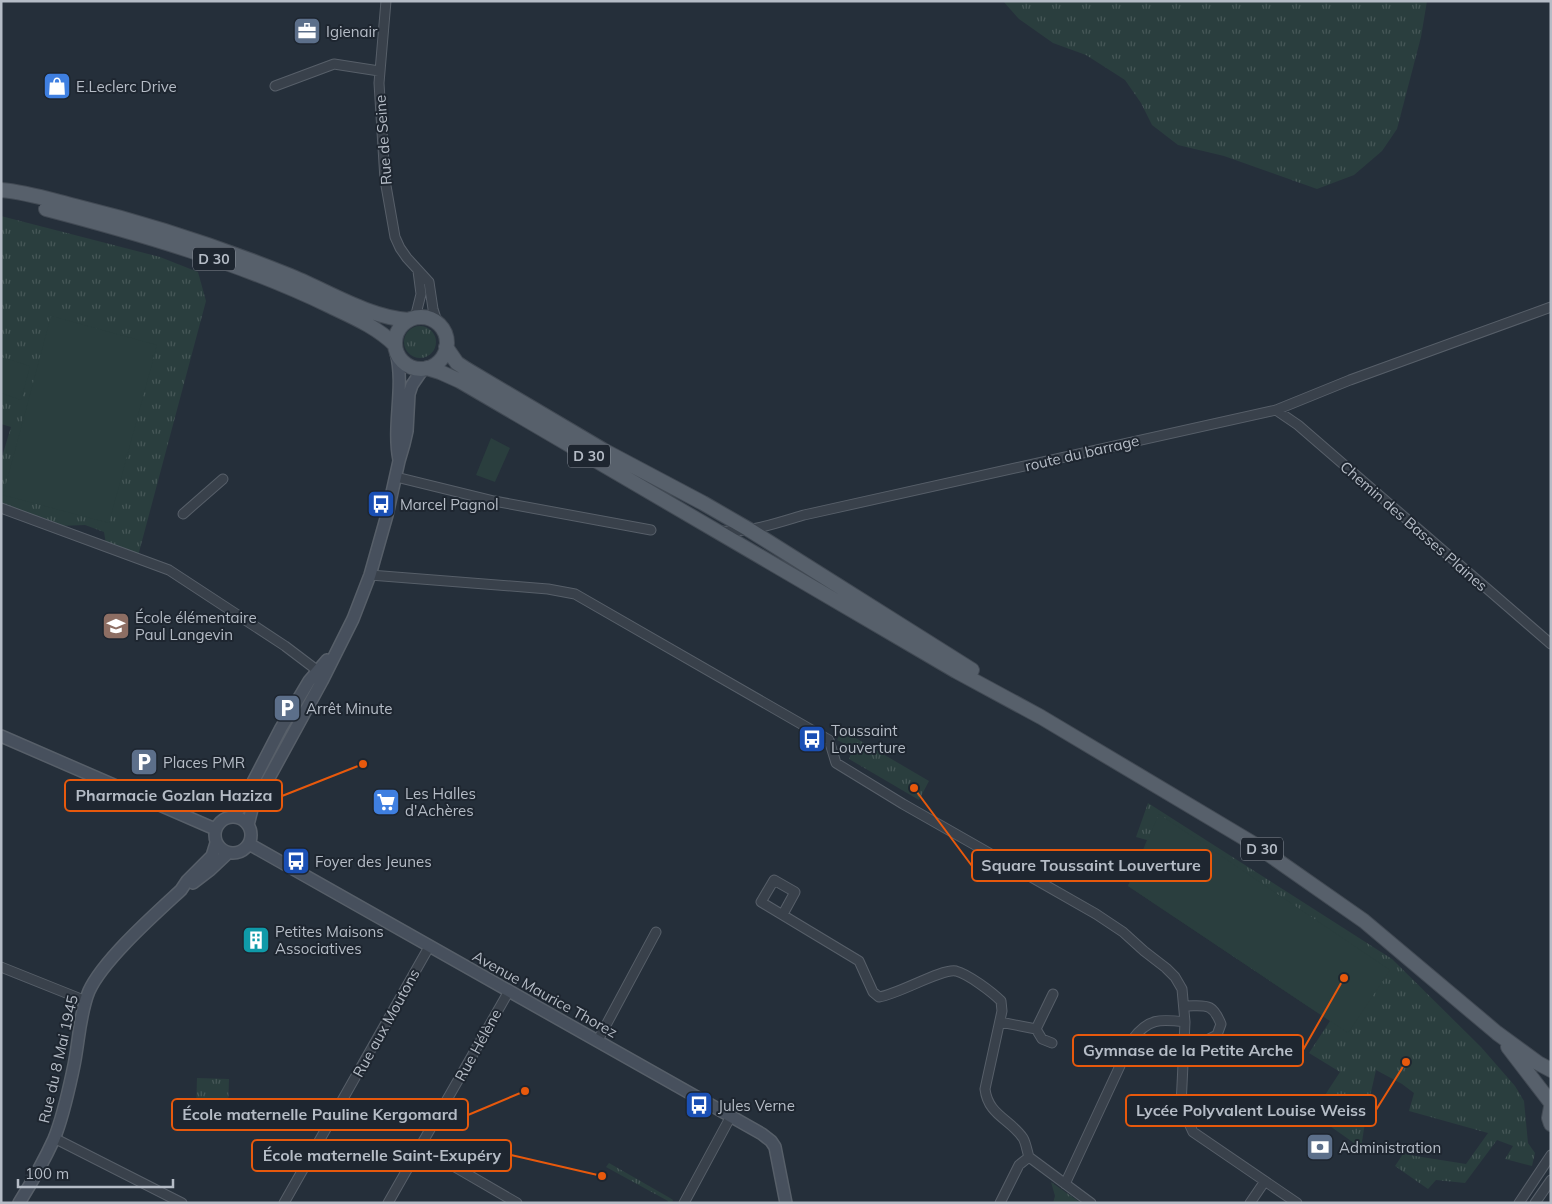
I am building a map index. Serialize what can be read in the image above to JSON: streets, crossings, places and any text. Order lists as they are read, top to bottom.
{
  "streets": {
    "main road": ["D 30"],
    "street": [
      "Rue de Seine",
      "route du barrage",
      "Chemin des Basses Plaines",
      "Avenue Maurice Thorez",
      "Rue aux Moutons",
      "Rue Hélène",
      "Rue du 8 Mai 1945"
    ]
  },
  "crossings": [
    ["Rue de Seine", "D 30"],
    ["D 30", "route du barrage"],
    ["route du barrage", "Chemin des Basses Plaines"],
    ["Avenue Maurice Thorez", "Rue aux Moutons"],
    ["Avenue Maurice Thorez", "Rue Hélène"],
    ["Avenue Maurice Thorez", "Rue du 8 Mai 1945"]
  ],
  "places": {
    "office": ["Igienair"],
    "shop": ["E.Leclerc Drive"],
    "bus stop": [
      "Marcel Pagnol",
      "Toussaint Louverture",
      "Foyer des Jeunes",
      "Jules Verne"
    ],
    "school or university": ["École élémentaire Paul Langevin"],
    "parking": ["Arrêt Minute", "Places PMR"],
    "other": [
      "Pharmacie Gozlan Haziza",
      "Square Toussaint Louverture",
      "Gymnase de la Petite Arche",
      "Lycée Polyvalent Louise Weiss",
      "École maternelle Pauline Kergomard",
      "École maternelle Saint-Exupéry"
    ],
    "supermarket": ["Les Halles d'Achères"],
    "building": ["Petites Maisons Associatives"],
    "bank": ["Administration"]
  },
  "scale_bar": "100 m"
}
